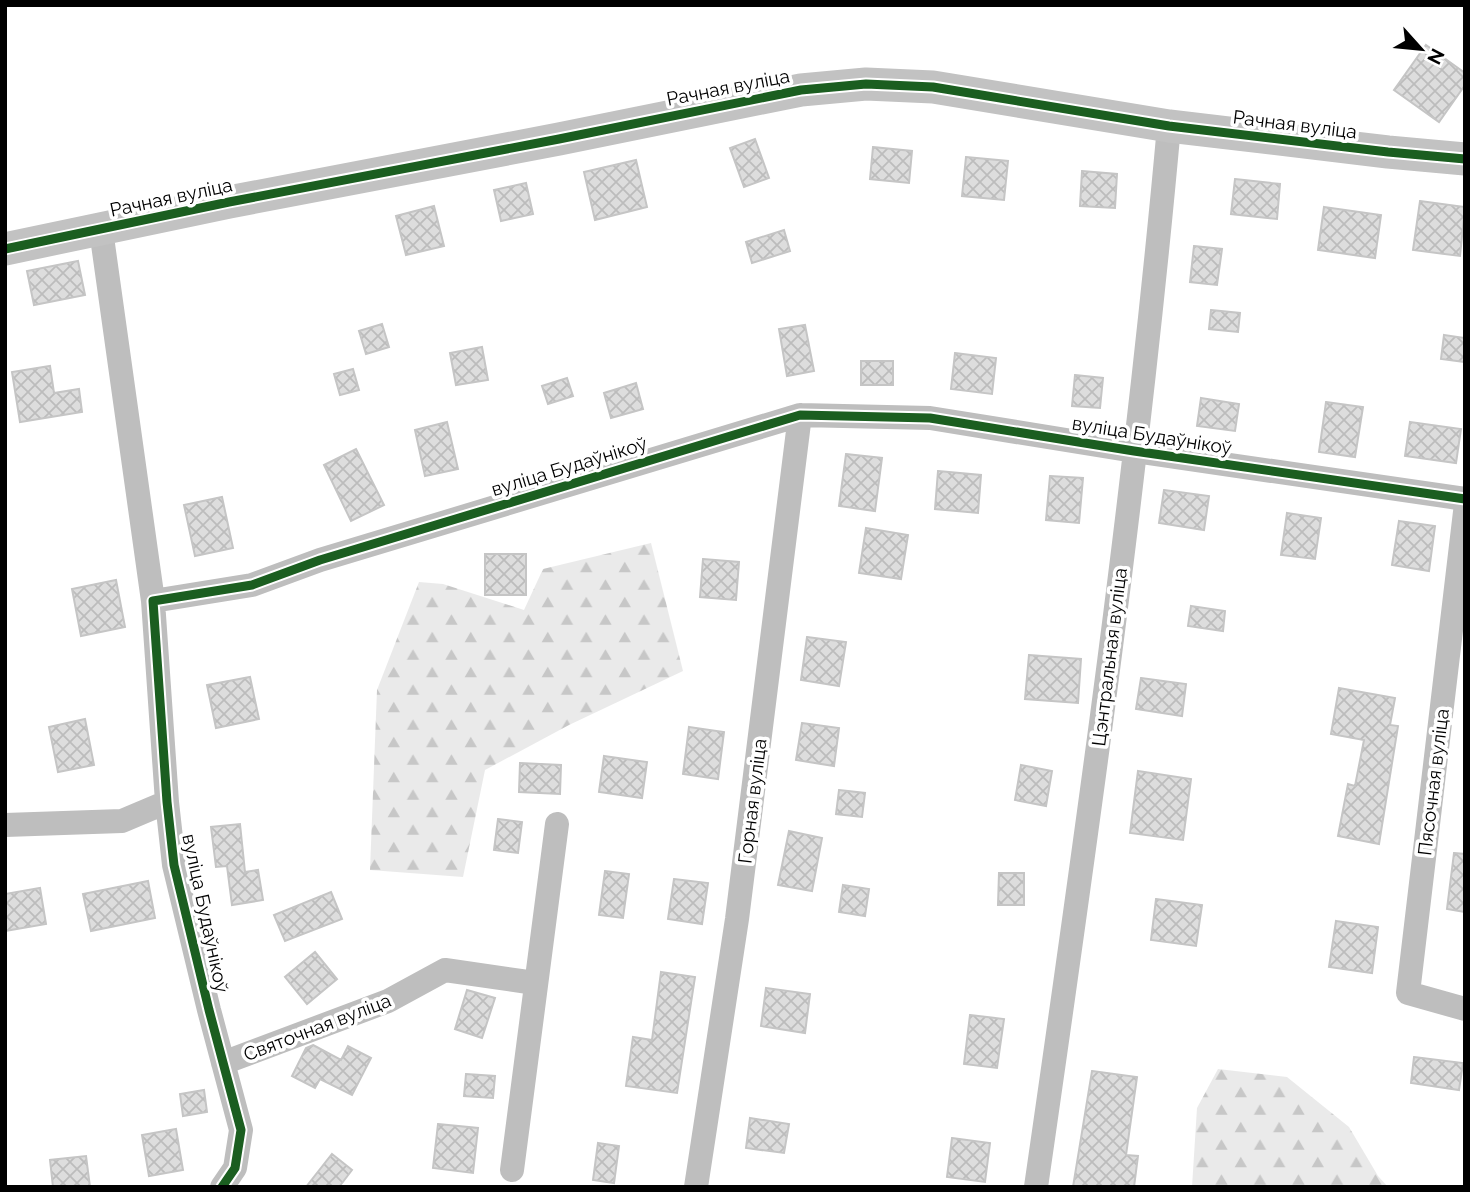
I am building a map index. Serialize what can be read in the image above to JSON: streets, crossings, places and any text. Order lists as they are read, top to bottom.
{
  "streets": {
    "street": [
      "Рачная вуліца",
      "вуліца Будаўнікоў",
      "Цэнтральная вуліца",
      "Пясочная вуліца",
      "Горная вуліца",
      "Святочная вуліца"
    ]
  },
  "crossings": [
    ["Рачная вуліца", "Цэнтральная вуліца"],
    ["вуліца Будаўнікоў", "Цэнтральная вуліца"],
    ["вуліца Будаўнікоў", "Горная вуліца"],
    ["вуліца Будаўнікоў", "Святочная вуліца"]
  ],
  "north": "bottom right"
}
